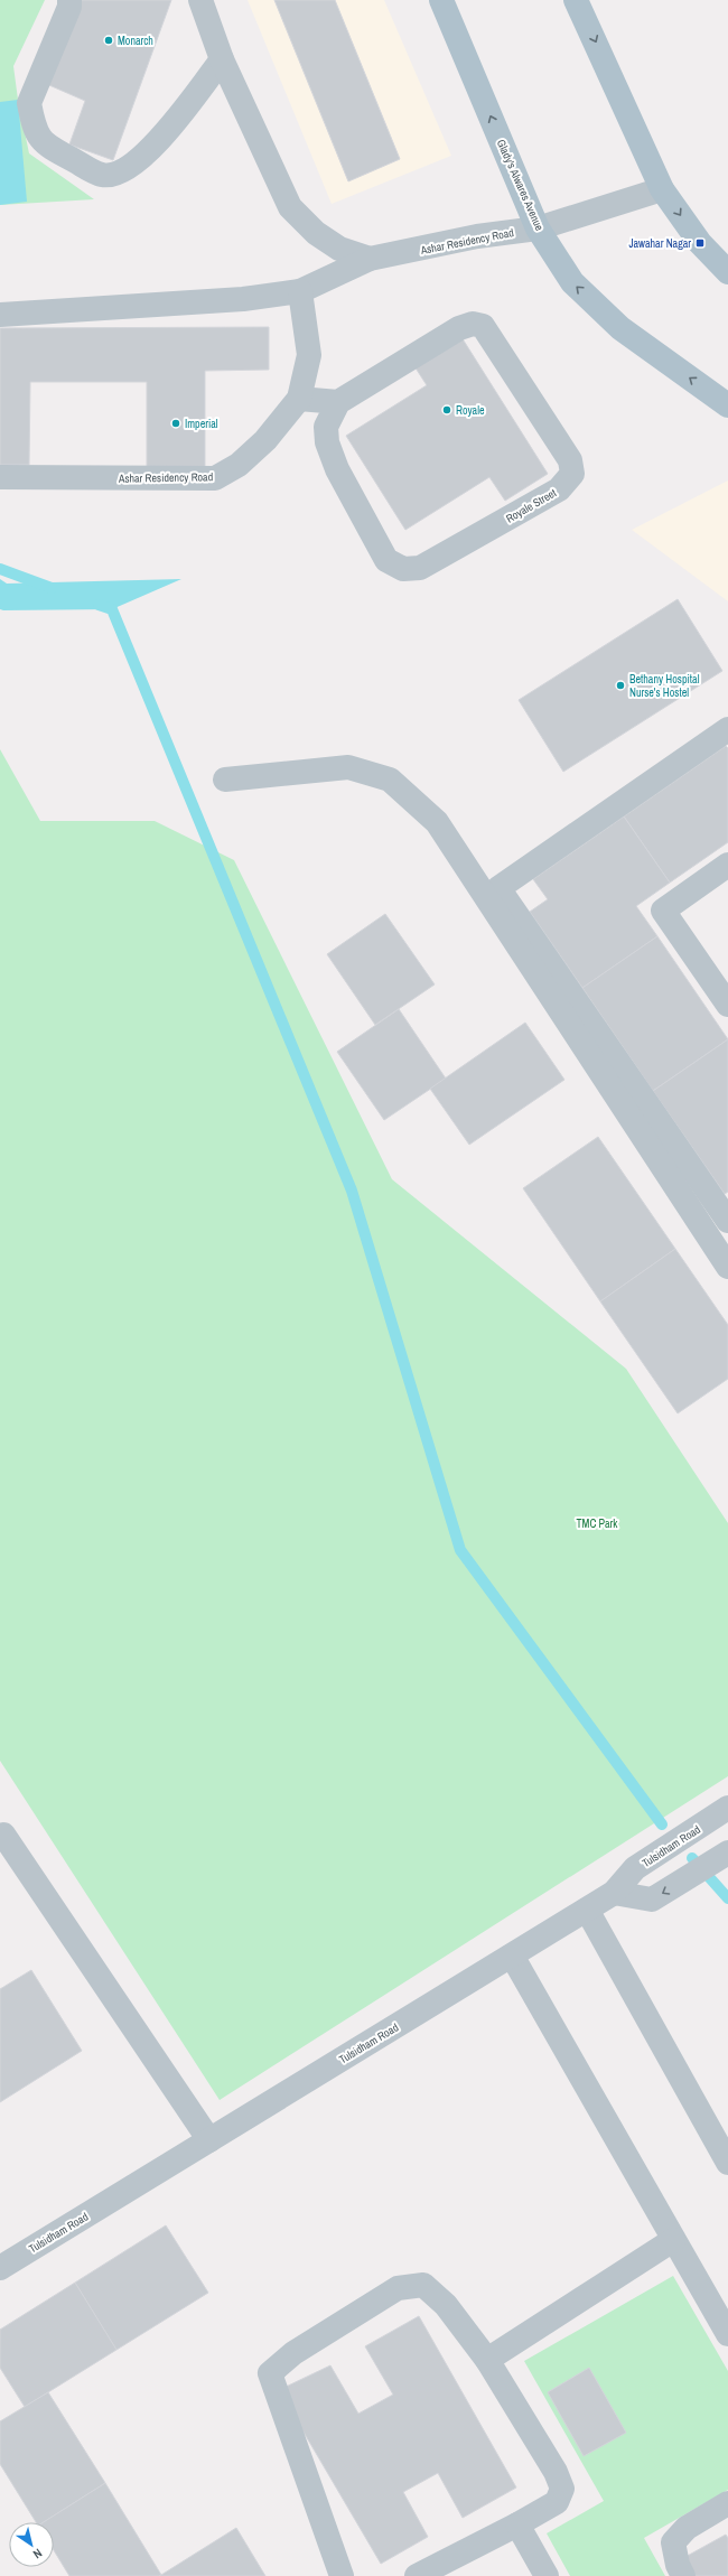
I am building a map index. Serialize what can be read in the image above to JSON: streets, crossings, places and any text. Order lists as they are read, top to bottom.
{
  "streets": {
    "main road": ["Glady's Alwares Avenue"],
    "street": ["Ashar Residency Road", "Royale Street", "Tulsidham Road"]
  },
  "crossings": [
    ["Glady's Alwares Avenue", "Ashar Residency Road"]
  ],
  "parks": ["TMC Park"],
  "places": {
    "other": [
      "Monarch",
      "Royale",
      "Imperial",
      "Bethany Hospital Nurse's Hostel"
    ],
    "transit": ["Jawahar Nagar"]
  },
  "north": "bottom right"
}
